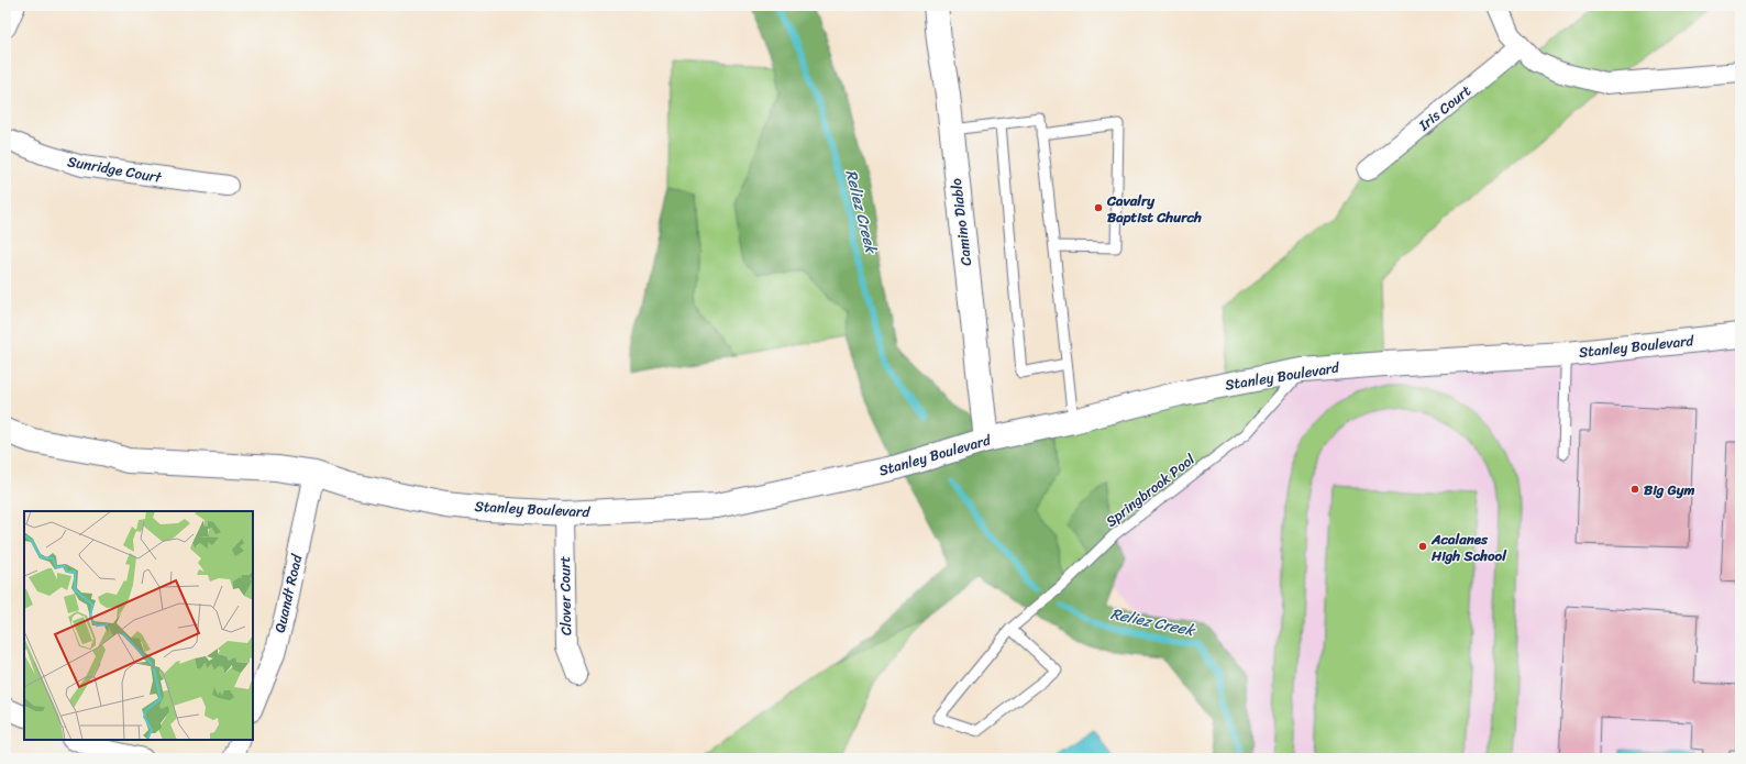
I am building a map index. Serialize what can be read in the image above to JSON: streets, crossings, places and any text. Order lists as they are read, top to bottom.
{
  "streets": {
    "street": [
      "Iris Court",
      "Sunridge Court",
      "Camino Diablo",
      "Stanley Boulevard",
      "Quandt Road",
      "Clover Court"
    ],
    "lane": ["Springbrook Pool"]
  },
  "crossings": [
    ["Camino Diablo", "Stanley Boulevard"],
    ["Stanley Boulevard", "Springbrook Pool"],
    ["Stanley Boulevard", "Quandt Road"],
    ["Stanley Boulevard", "Clover Court"]
  ],
  "water": ["Reliez Creek"],
  "places": ["Cavalry Baptist Church", "Big Gym", "Acalanes High School"]
}
